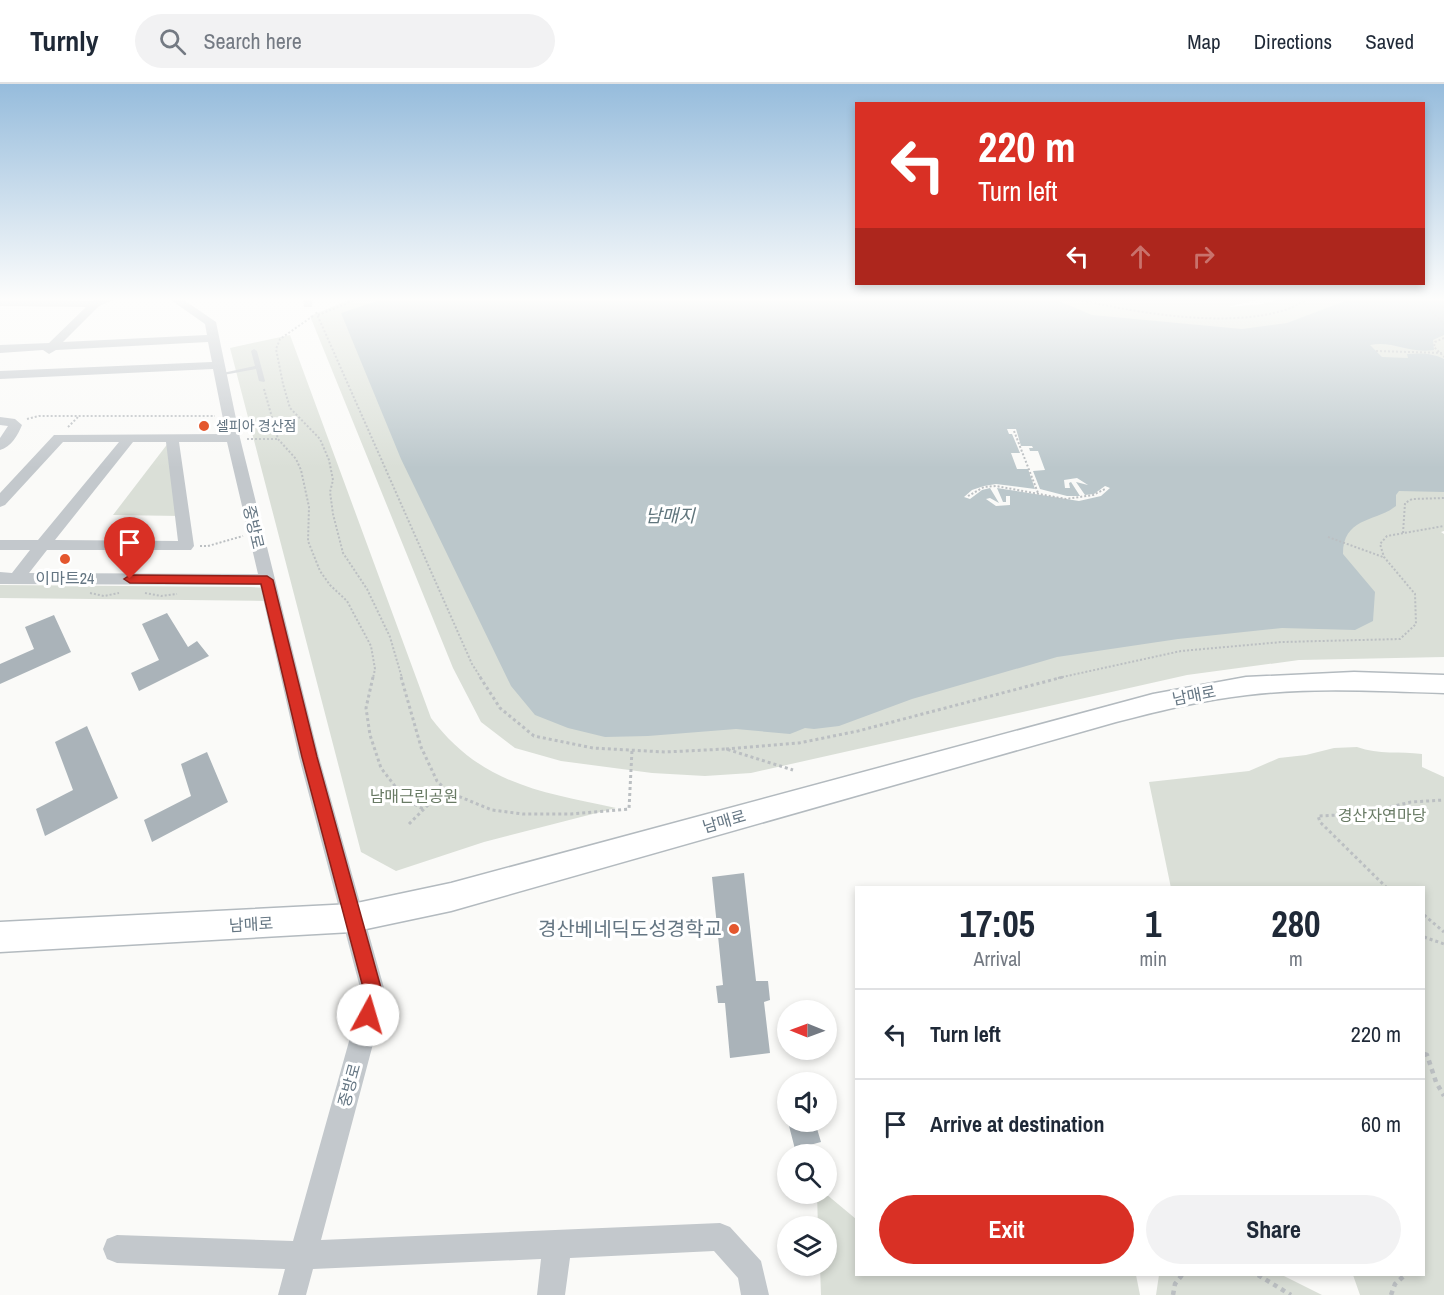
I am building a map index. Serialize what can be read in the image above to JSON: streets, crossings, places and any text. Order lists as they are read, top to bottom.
{
  "streets": {
    "street": ["중방로", "남매로"]
  },
  "crossings": [
    ["중방로", "남매로"]
  ],
  "water": ["남매지"],
  "parks": ["남매근린공원", "경산자연마당"],
  "places": ["셀피아 경산점", "이마트24", "경산베네딕도성경학교"],
  "north": "left",
  "page": {
    "header": "Turnly",
    "search": "Search here",
    "nav": ["Map", "Directions", "Saved"],
    "turn": ["220 m", "Turn left"],
    "eta": [
      "17:05",
      "Arrival",
      "1",
      "min",
      "280",
      "m"
    ],
    "list": [
      {
        "name": "Turn left",
        "value": "220 m"
      },
      {
        "name": "Arrive at destination",
        "value": "60 m"
      }
    ],
    "buttons": ["Exit", "Share"]
  }
}
